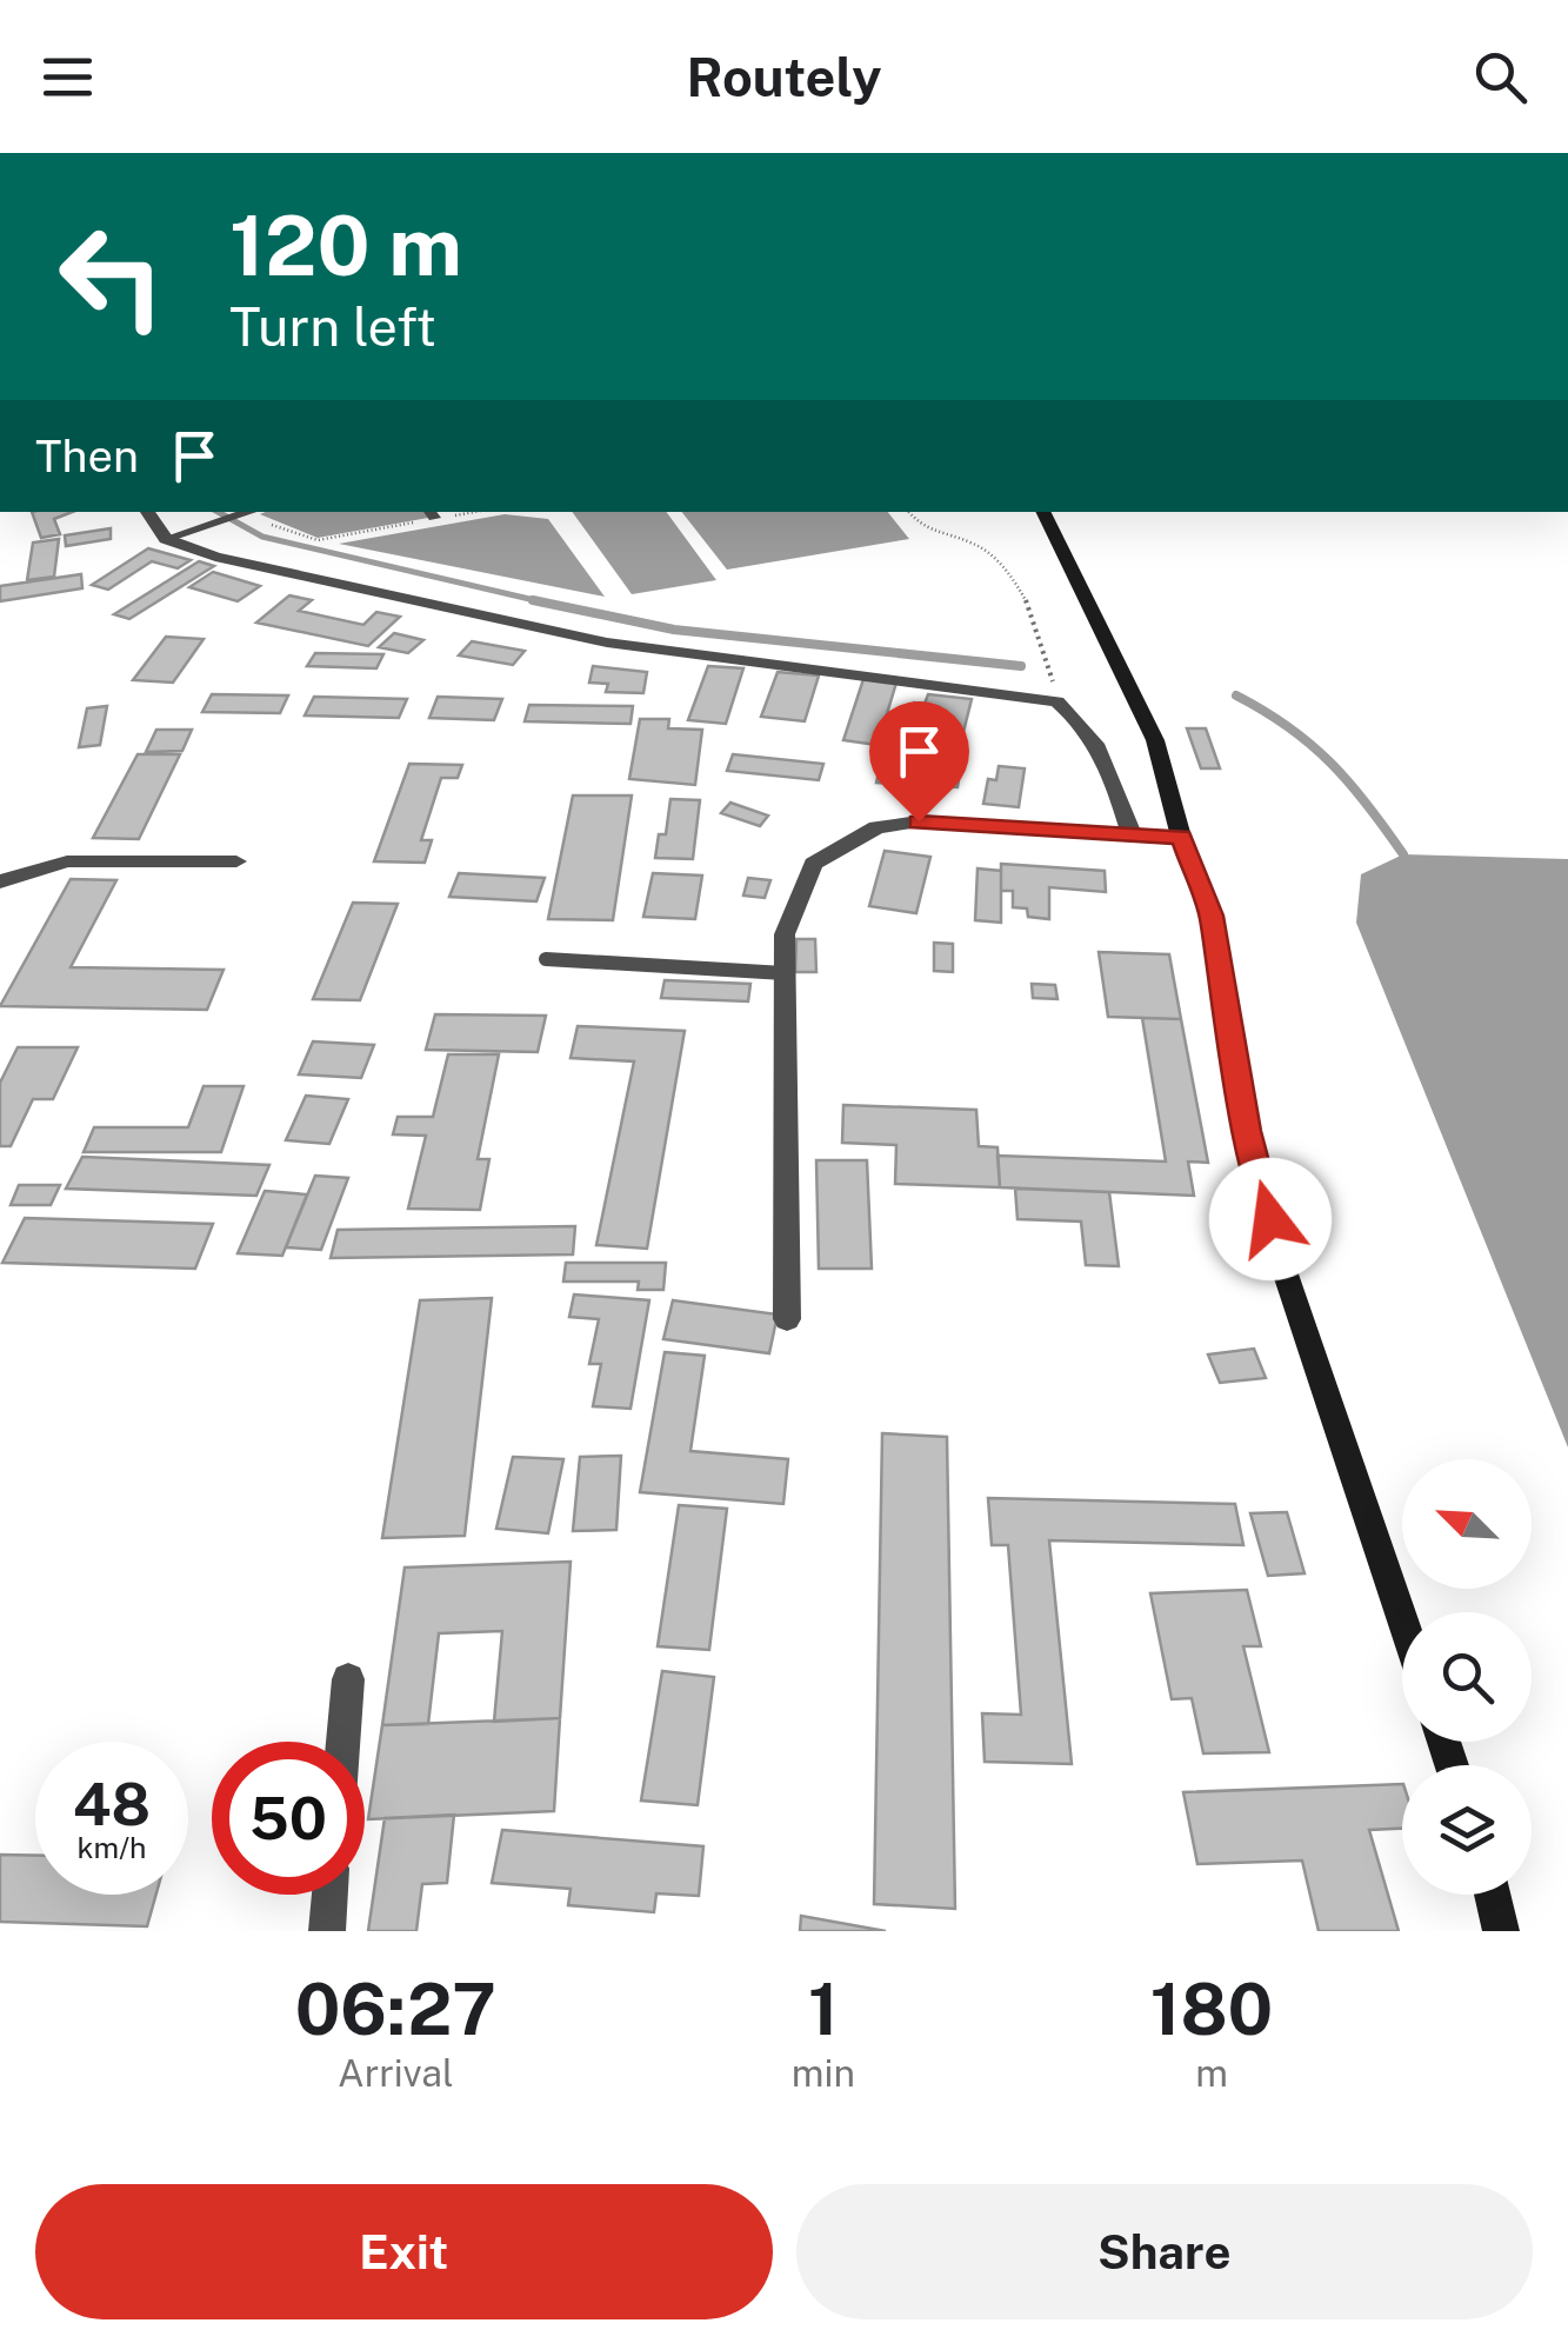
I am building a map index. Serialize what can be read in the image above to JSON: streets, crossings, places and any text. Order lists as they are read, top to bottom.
{
  "north": "top left",
  "page": {
    "header": "Routely",
    "turn": ["120 m", "Turn left"],
    "then": "Then",
    "speed": "48 km/h",
    "limit": "50",
    "eta": [
      "06:27",
      "Arrival",
      "1",
      "min",
      "180",
      "m"
    ],
    "buttons": ["Exit", "Share"]
  }
}
